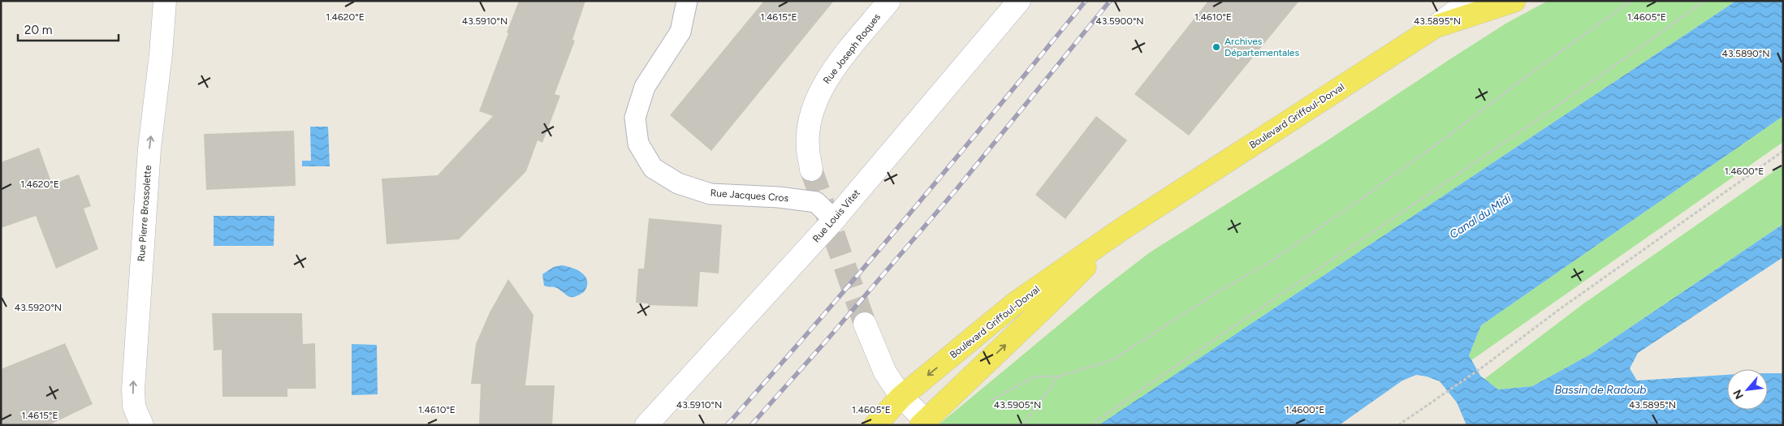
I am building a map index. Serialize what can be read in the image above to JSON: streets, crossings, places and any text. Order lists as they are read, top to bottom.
{
  "streets": {
    "main road": ["Boulevard Griffoul-Dorval"],
    "street": ["Rue Joseph Roques", "Rue Pierre Brossolette", "Rue Louis Vitet"],
    "lane": ["Rue Jacques Cros"]
  },
  "crossings": [
    ["Rue Jacques Cros", "Rue Louis Vitet"]
  ],
  "one_way": ["Rue Pierre Brossolette"],
  "water": ["Canal du Midi", "Bassin de Radoub"],
  "places": ["Archives Départementales"],
  "scale_bar": "20 m",
  "north": "bottom left",
  "coordinates": [
    "1.4615°E",
    "1.4610°E",
    "1.4605°E",
    "1.4620°E",
    "43.5910°N",
    "43.5895°N",
    "43.5900°N",
    "43.5890°N",
    "1.4600°E",
    "43.5920°N",
    "43.5905°N"
  ]
}
